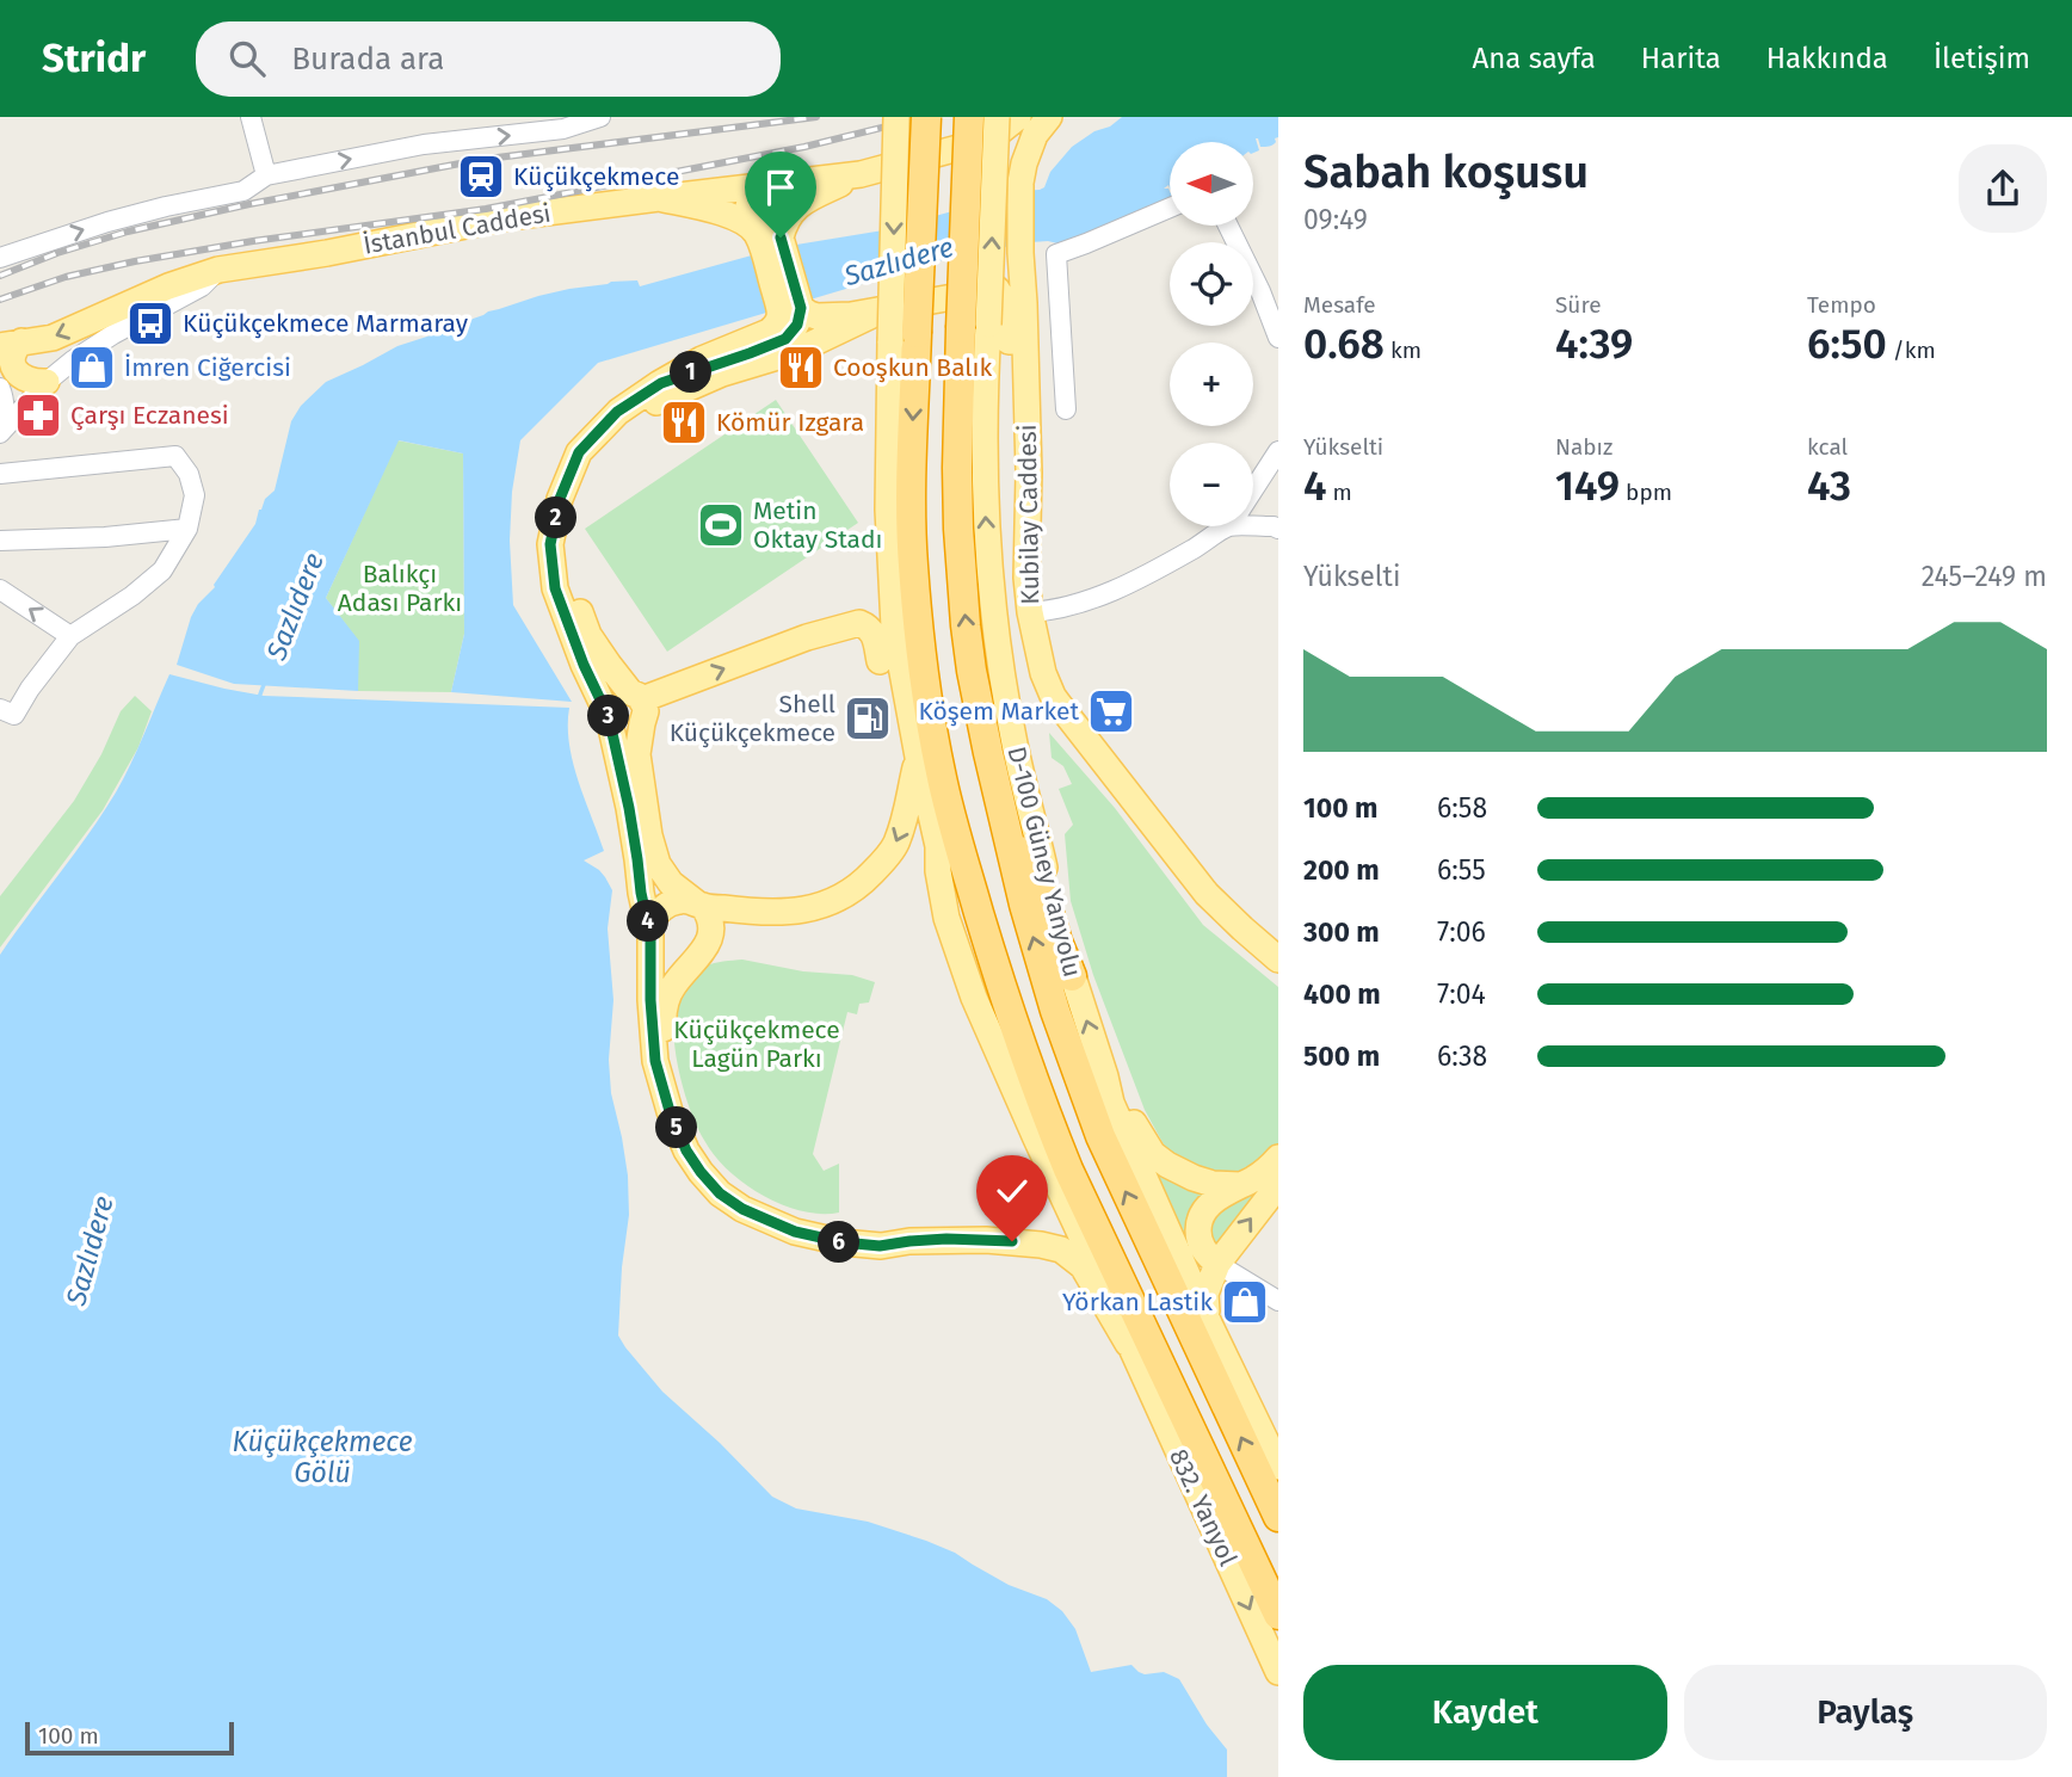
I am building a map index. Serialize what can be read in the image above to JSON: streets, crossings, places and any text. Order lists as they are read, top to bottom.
{
  "streets": {
    "main road": [
      "İstanbul Caddesi",
      "Kubilay Caddesi",
      "D-100 Güney Yanyolu",
      "832. Yanyol"
    ]
  },
  "crossings": [
    ["İstanbul Caddesi", "D-100 Güney Yanyolu"]
  ],
  "one_way": ["832. Yanyol"],
  "water": ["Sazlıdere", "Küçükçekmece Gölü"],
  "parks": ["Balıkçı Adası Parkı", "Küçükçekmece Lagün Parkı"],
  "places": {
    "station": ["Küçükçekmece"],
    "bus stop": ["Küçükçekmece Marmaray"],
    "shop": ["İmren Ciğercisi", "Yörkan Lastik"],
    "restaurant": ["Cooşkun Balık", "Kömür Izgara"],
    "pharmacy": ["Çarşı Eczanesi"],
    "sports": ["Metin Oktay Stadı"],
    "supermarket": ["Köşem Market"],
    "fuel station": ["Shell Küçükçekmece"]
  },
  "scale_bar": "100 m",
  "north": "left",
  "page": {
    "header": "Stridr",
    "search": "Burada ara",
    "nav": [
      "Ana sayfa",
      "Harita",
      "Hakkında",
      "İletişim"
    ],
    "heading": ["Sabah koşusu", "09:49"],
    "map_buttons": ["+", "−"],
    "stats": [
      ["Mesafe", "0.68 km"],
      ["Süre", "4:39"],
      ["Tempo", "6:50 /km"],
      ["Yükselti", "4 m"],
      ["Nabız", "149 bpm"],
      ["kcal", "43"]
    ],
    "pins": [
      "1",
      "2",
      "3",
      "4",
      "5",
      "6"
    ],
    "chart": ["Yükselti", "245–249 m"],
    "list": [
      {
        "name": "100 m",
        "note": "6:58"
      },
      {
        "name": "200 m",
        "note": "6:55"
      },
      {
        "name": "300 m",
        "note": "7:06"
      },
      {
        "name": "400 m",
        "note": "7:04"
      },
      {
        "name": "500 m",
        "note": "6:38"
      }
    ],
    "buttons": ["Kaydet", "Paylaş"],
    "scale": "100 m"
  }
}
